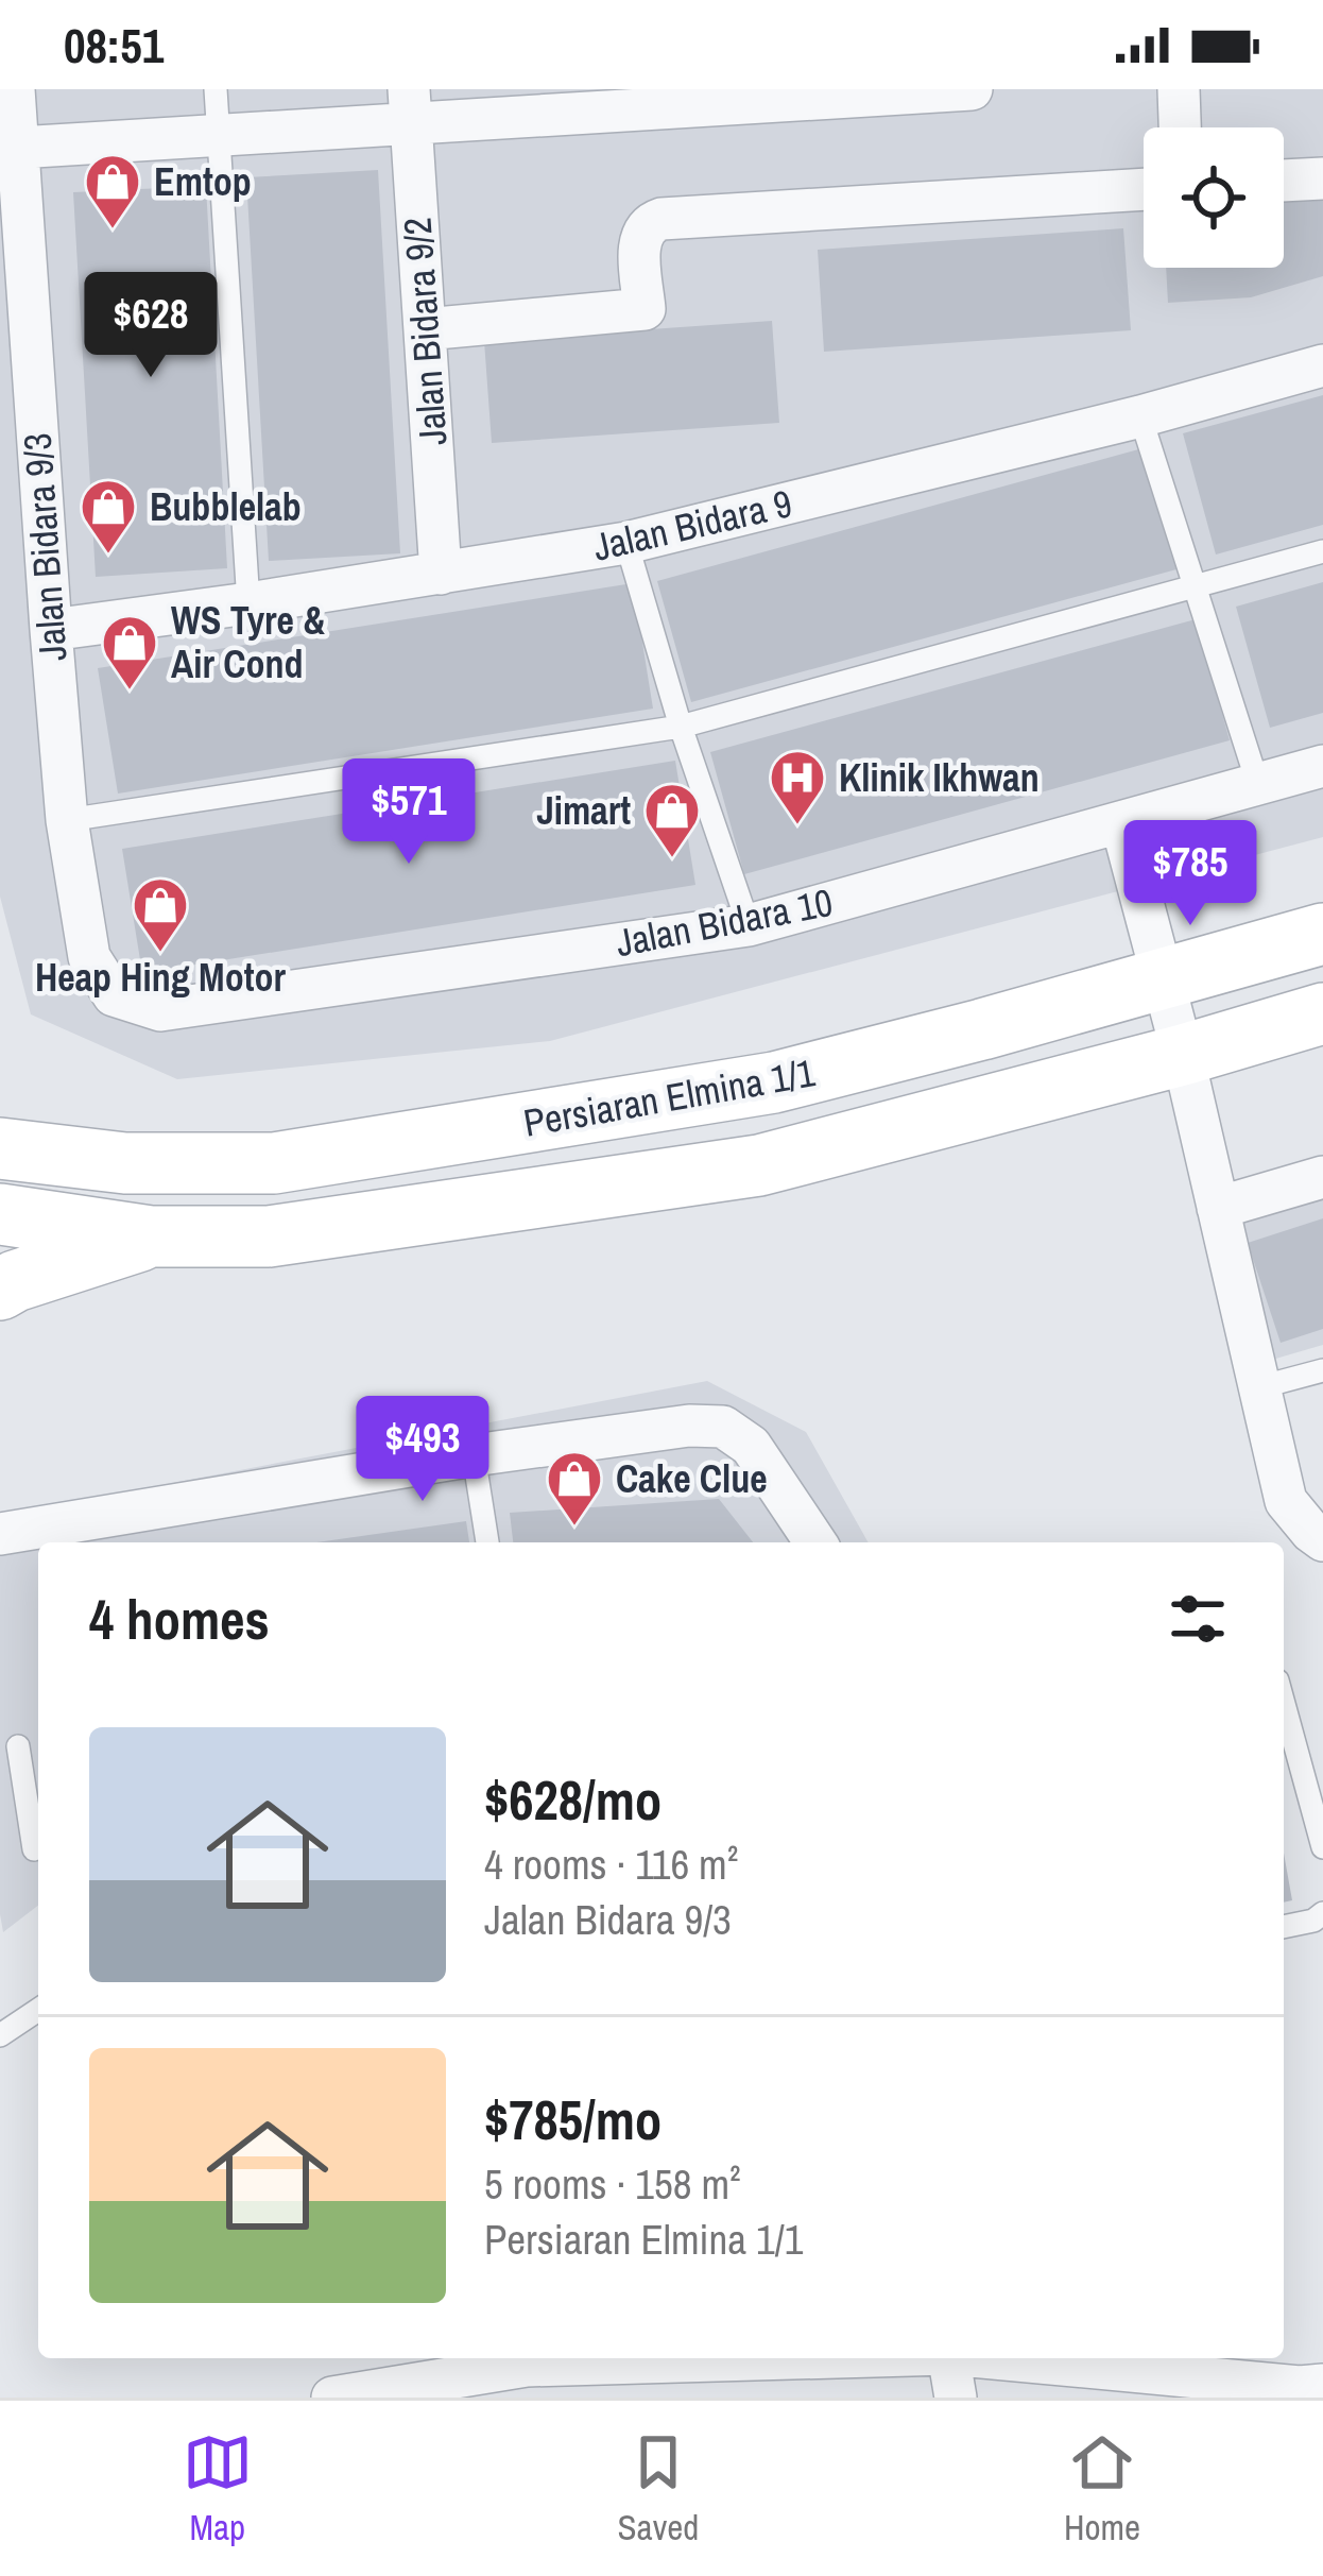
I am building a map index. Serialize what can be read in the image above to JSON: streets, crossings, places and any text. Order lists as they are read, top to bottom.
{
  "streets": {
    "main road": ["Persiaran Elmina 1/1"],
    "street": [
      "Jalan Bidara 9/2",
      "Jalan Bidara 9",
      "Jalan Bidara 9/3",
      "Jalan Bidara 10"
    ]
  },
  "crossings": [
    ["Jalan Bidara 9/2", "Jalan Bidara 9"],
    ["Jalan Bidara 9", "Jalan Bidara 9/3"],
    ["Jalan Bidara 9/3", "Jalan Bidara 10"]
  ],
  "places": {
    "shop": [
      "Emtop",
      "Bubblelab",
      "WS Tyre & Air Cond",
      "Jimart",
      "Heap Hing Motor",
      "Cake Clue"
    ],
    "hospital": ["Klinik Ikhwan"]
  },
  "page": {
    "status": "08:51",
    "price": [
      "$628",
      "$571",
      "$785",
      "$493"
    ],
    "heading": "4 homes",
    "list": [
      {
        "name": "$628/mo",
        "note": "4 rooms · 116 m² · Jalan Bidara 9/3"
      },
      {
        "name": "$785/mo",
        "note": "5 rooms · 158 m² · Persiaran Elmina 1/1"
      }
    ],
    "tabs": ["Map", "Saved", "Home"]
  }
}
